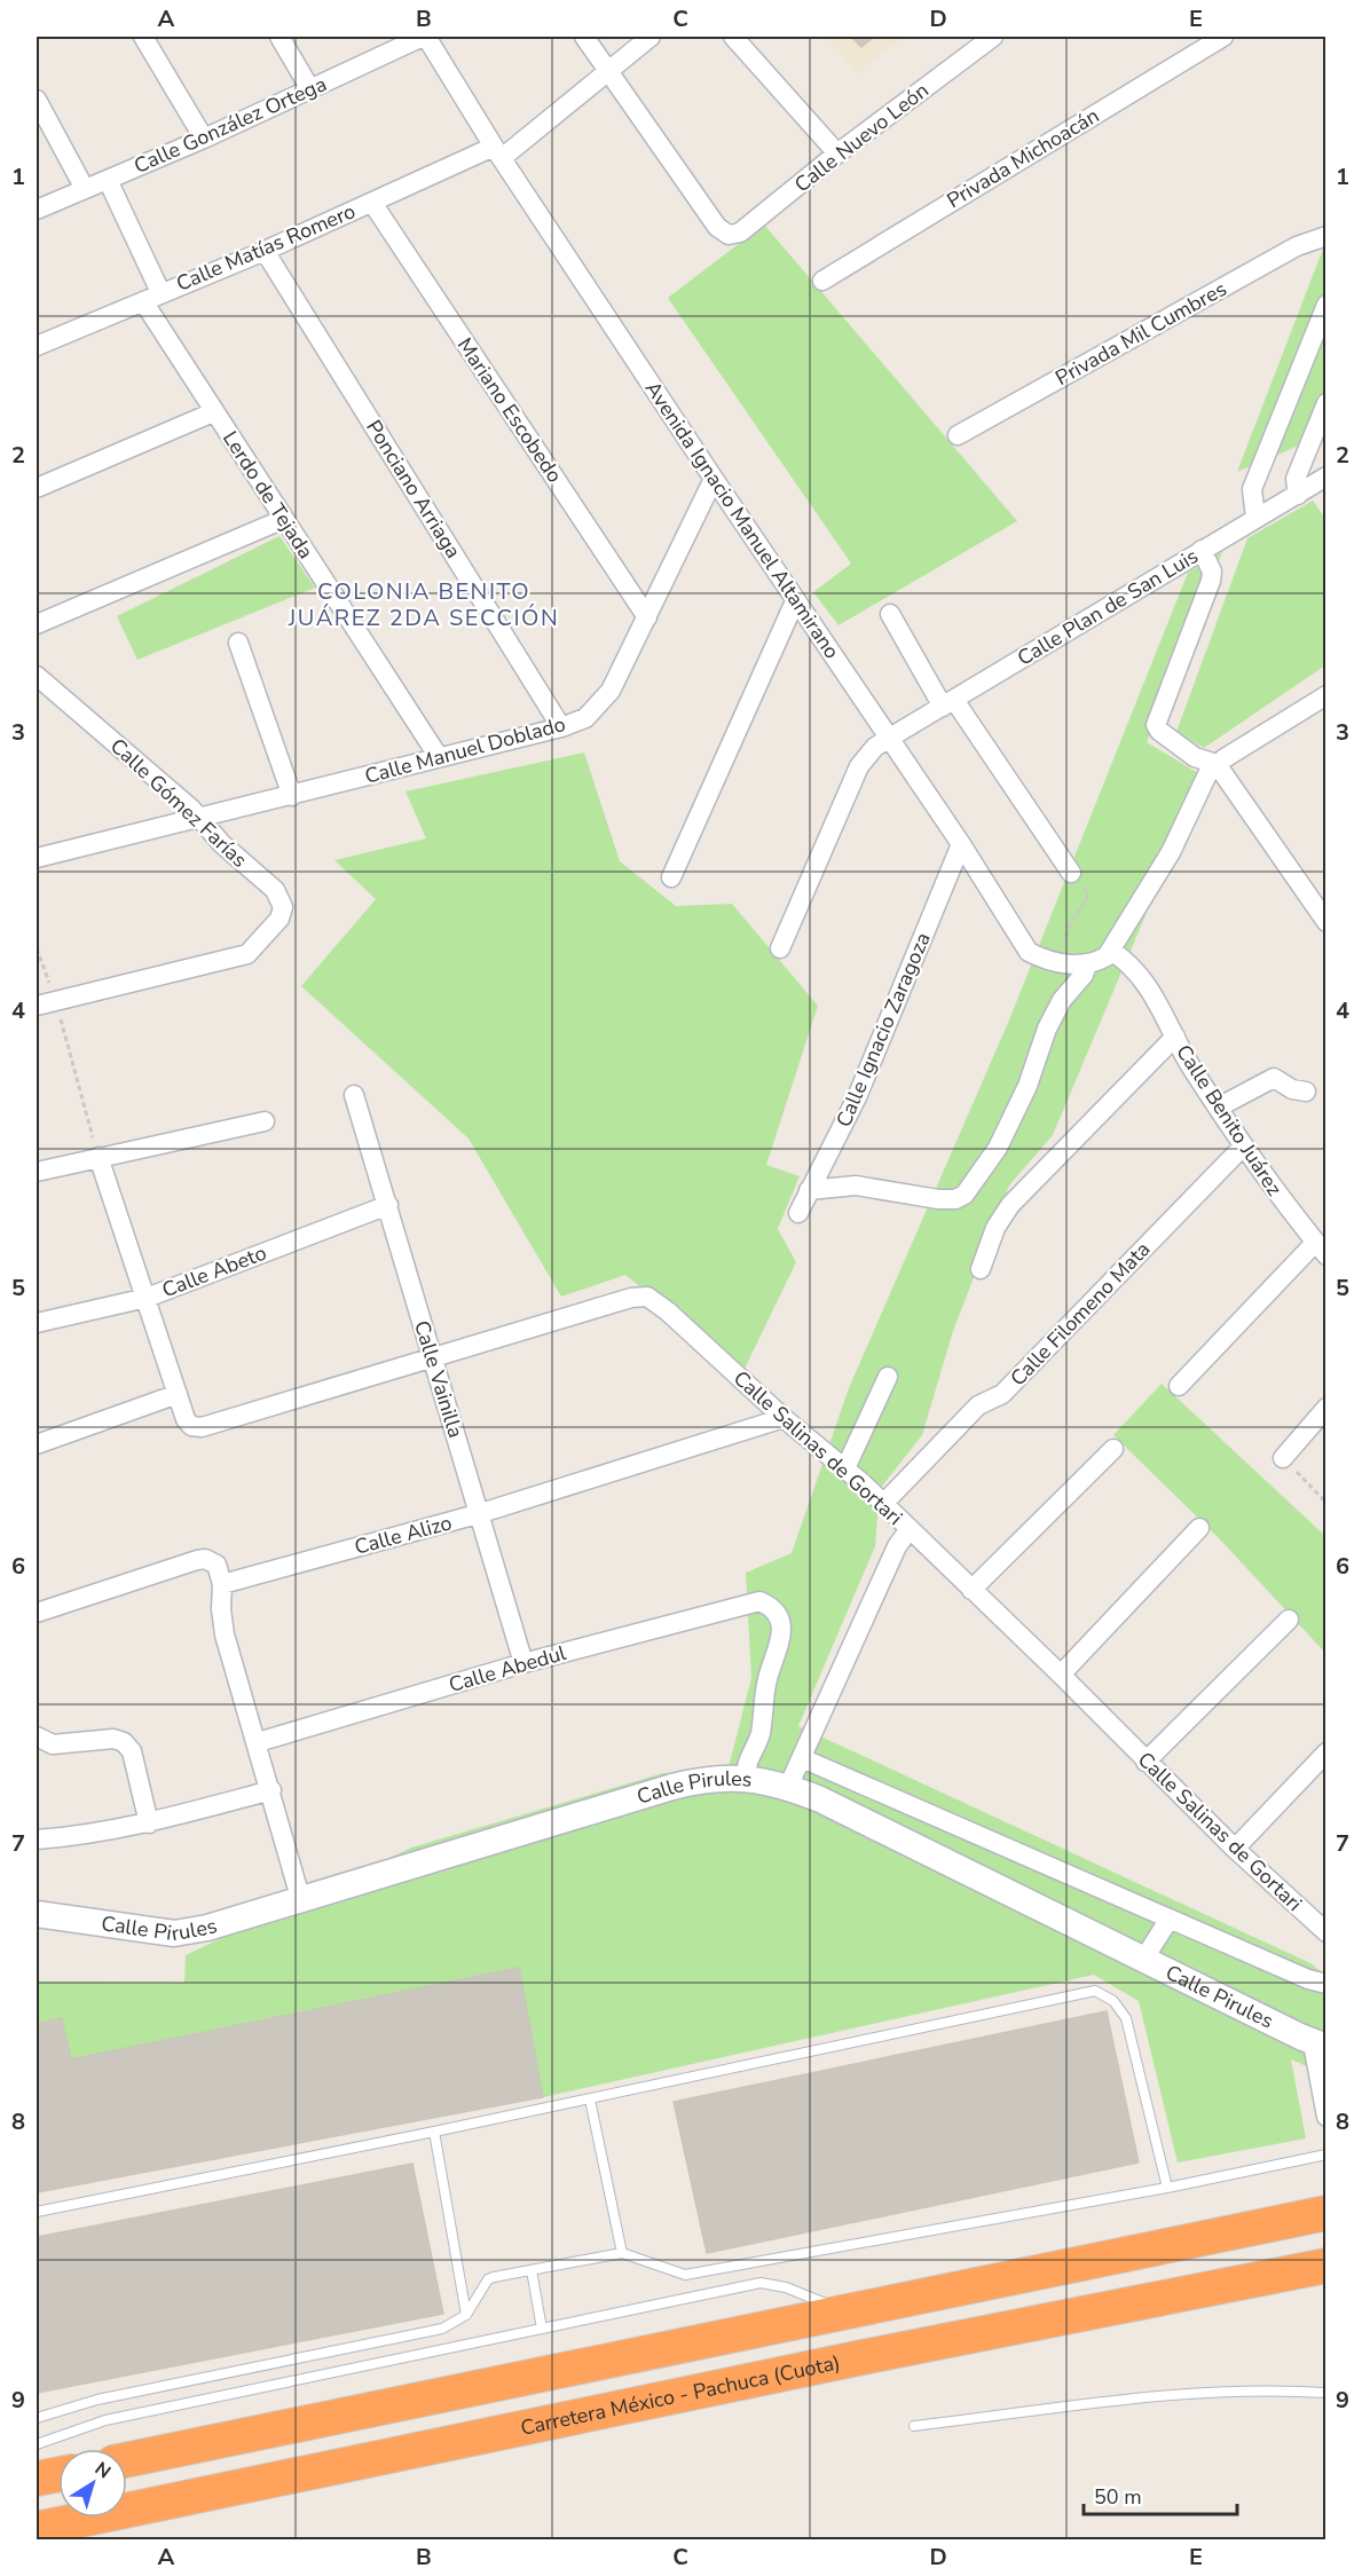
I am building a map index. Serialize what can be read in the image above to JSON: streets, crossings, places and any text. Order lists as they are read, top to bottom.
{
  "streets": {
    "highway": ["Carretera México - Pachuca (Cuota)"],
    "street": [
      "Calle González Ortega",
      "Calle Nuevo León",
      "Privada Michoacán",
      "Calle Matías Romero",
      "Privada Mil Cumbres",
      "Mariano Escobedo",
      "Ponciano Arriaga",
      "Lerdo de Tejada",
      "Avenida Ignacio Manuel Altamirano",
      "Calle Plan de San Luis",
      "Calle Manuel Doblado",
      "Calle Gómez Farías",
      "Calle Ignacio Zaragoza",
      "Calle Benito Juárez",
      "Calle Abeto",
      "Calle Filomeno Mata",
      "Calle Vainilla",
      "Calle Salinas de Gortari",
      "Calle Alizo",
      "Calle Abedul",
      "Calle Pirules"
    ]
  },
  "crossings": [
    ["Calle González Ortega", "Avenida Ignacio Manuel Altamirano"],
    ["Calle Nuevo León", "Calle Matías Romero"],
    ["Calle Matías Romero", "Mariano Escobedo"],
    ["Calle Matías Romero", "Ponciano Arriaga"],
    ["Calle Matías Romero", "Lerdo de Tejada"],
    ["Calle Matías Romero", "Avenida Ignacio Manuel Altamirano"],
    ["Mariano Escobedo", "Calle Manuel Doblado"],
    ["Ponciano Arriaga", "Calle Manuel Doblado"],
    ["Lerdo de Tejada", "Calle Manuel Doblado"],
    ["Avenida Ignacio Manuel Altamirano", "Calle Plan de San Luis"],
    ["Avenida Ignacio Manuel Altamirano", "Calle Manuel Doblado"],
    ["Avenida Ignacio Manuel Altamirano", "Calle Ignacio Zaragoza"],
    ["Calle Manuel Doblado", "Calle Gómez Farías"],
    ["Calle Benito Juárez", "Calle Filomeno Mata"],
    ["Calle Abeto", "Calle Vainilla"],
    ["Calle Filomeno Mata", "Calle Salinas de Gortari"],
    ["Calle Vainilla", "Calle Salinas de Gortari"],
    ["Calle Vainilla", "Calle Alizo"],
    ["Calle Vainilla", "Calle Abedul"],
    ["Calle Salinas de Gortari", "Calle Alizo"],
    ["Calle Abedul", "Calle Pirules"]
  ],
  "districts": ["COLONIA BENITO JUÁREZ 2DA SECCIÓN"],
  "scale_bar": "50 m",
  "north": "top right",
  "grid": {
    "columns": [
      "A",
      "B",
      "C",
      "D",
      "E"
    ],
    "rows": [
      "1",
      "2",
      "3",
      "4",
      "5",
      "6",
      "7",
      "8",
      "9"
    ]
  }
}
